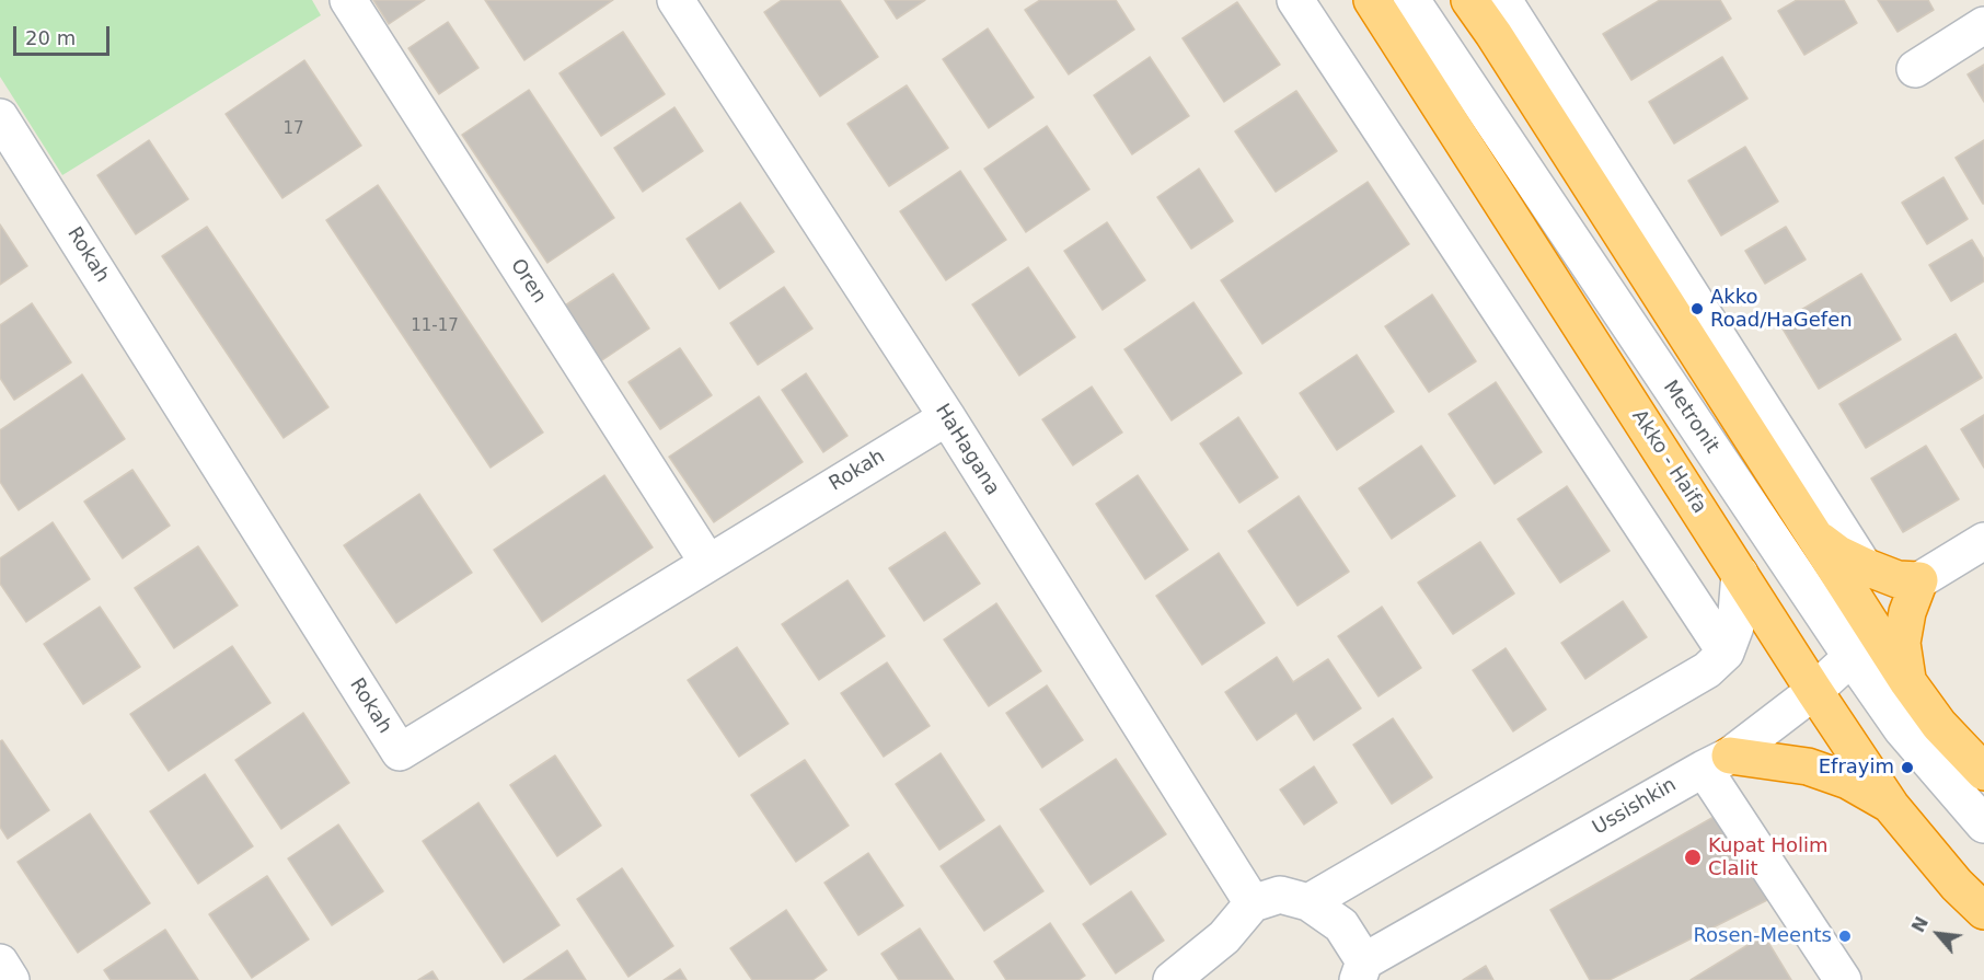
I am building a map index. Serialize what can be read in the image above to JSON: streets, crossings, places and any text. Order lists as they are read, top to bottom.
{
  "streets": {
    "highway": ["Akko - Haifa"],
    "street": [
      "Rokah",
      "Oren",
      "Metronit",
      "HaHagana",
      "Ussishkin"
    ]
  },
  "crossings": [
    ["Rokah", "Oren"],
    ["Rokah", "HaHagana"],
    ["Metronit", "Ussishkin"],
    ["Akko - Haifa", "Ussishkin"]
  ],
  "places": [
    "Akko Road/HaGefen",
    "Efrayim",
    "Kupat Holim Clalit",
    "Rosen-Meents"
  ],
  "house_numbers": ["17", "11-17"],
  "scale_bar": "20 m",
  "north": "top left"
}
